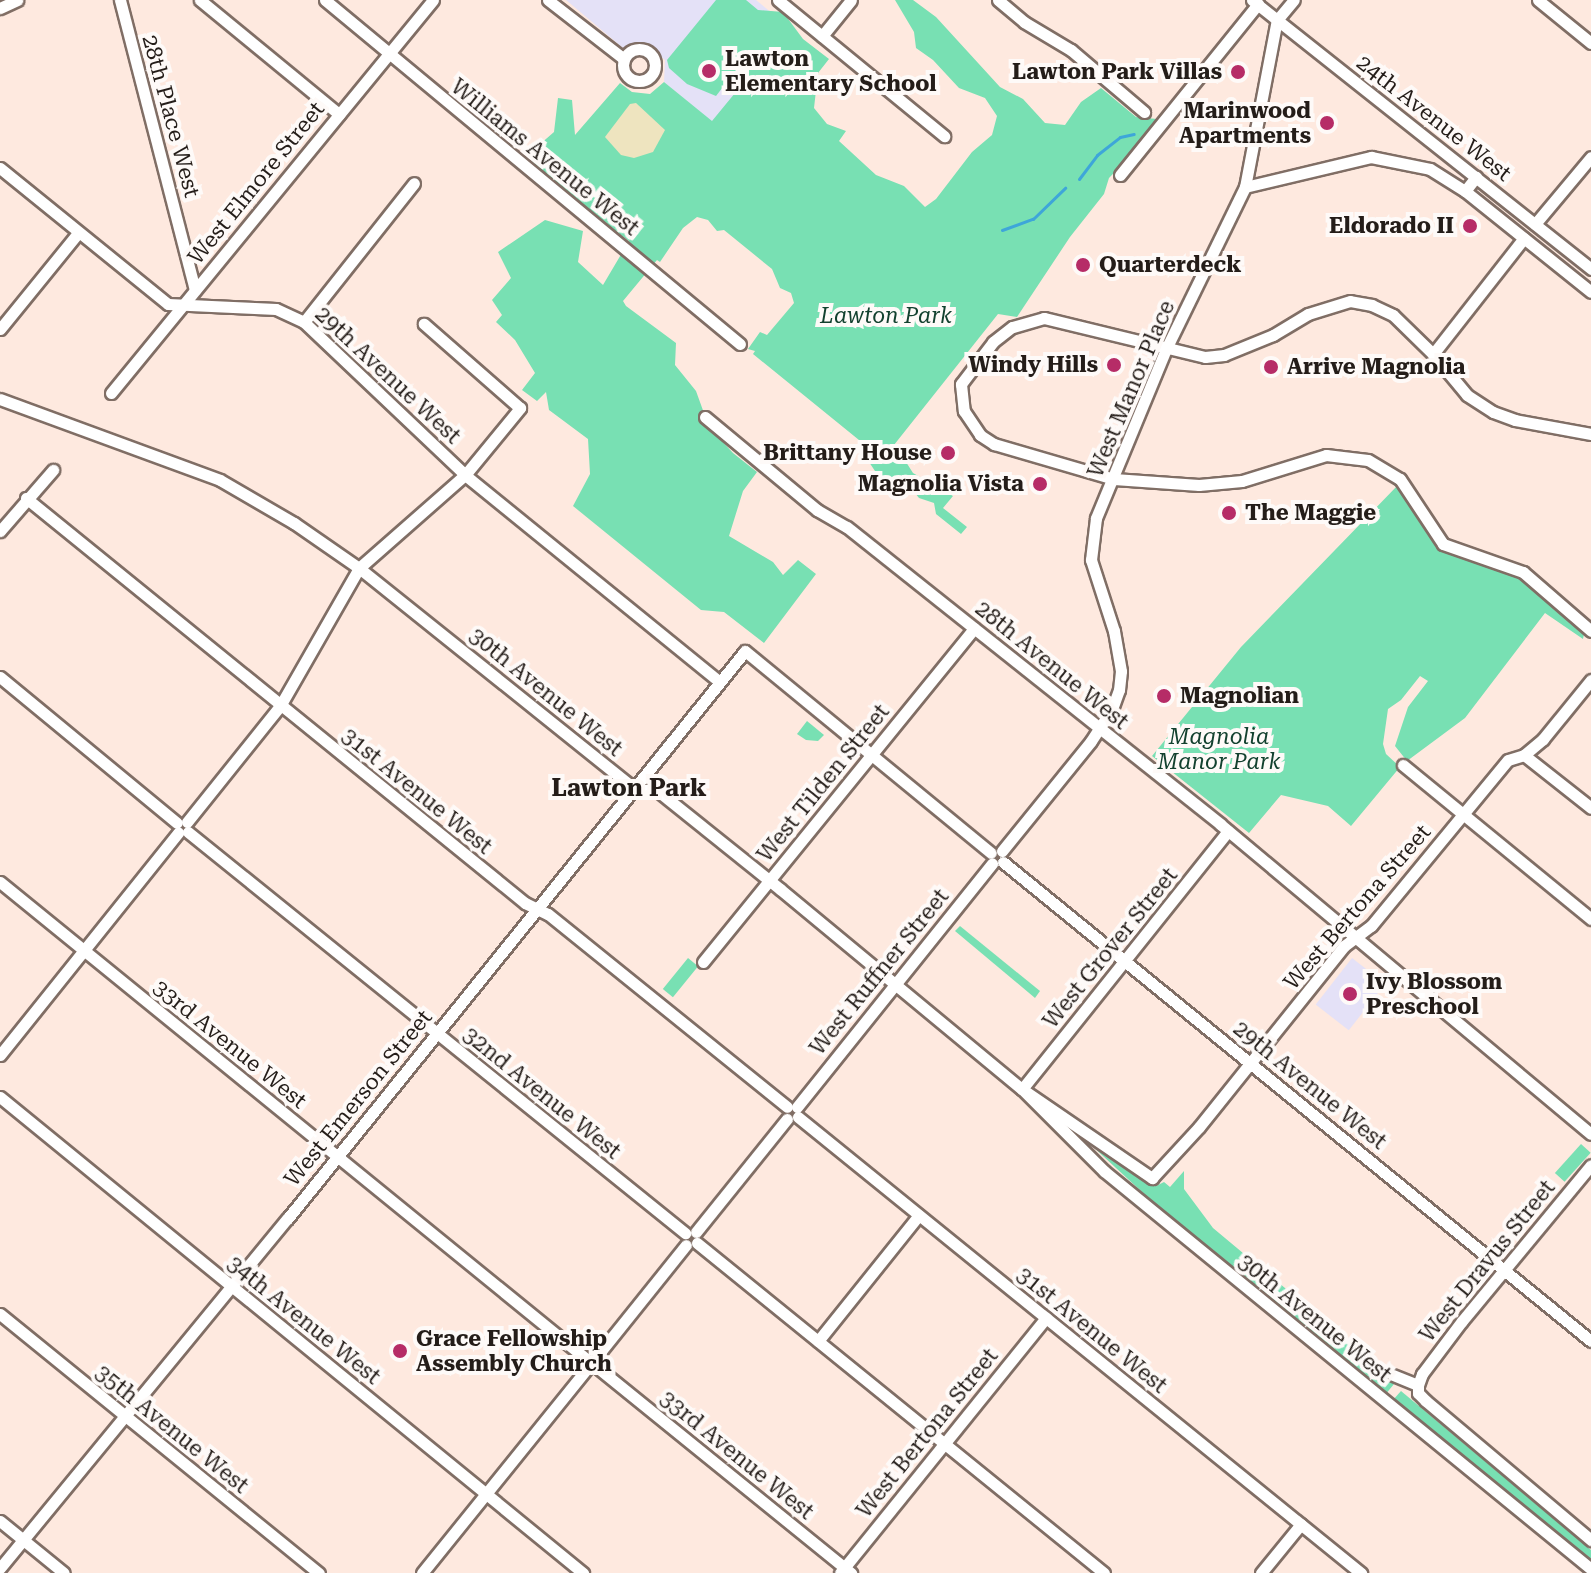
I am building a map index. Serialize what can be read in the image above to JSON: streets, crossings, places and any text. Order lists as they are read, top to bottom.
{
  "streets": {
    "street": [
      "28th Place West",
      "24th Avenue West",
      "Williams Avenue West",
      "West Elmore Street",
      "29th Avenue West",
      "West Manor Place",
      "28th Avenue West",
      "30th Avenue West",
      "West Tilden Street",
      "31st Avenue West",
      "West Bertona Street",
      "West Grover Street",
      "West Ruffner Street",
      "33rd Avenue West",
      "32nd Avenue West",
      "West Emerson Street",
      "West Dravus Street",
      "34th Avenue West",
      "35th Avenue West"
    ]
  },
  "crossings": [
    ["28th Place West", "West Elmore Street"],
    ["24th Avenue West", "West Manor Place"],
    ["Williams Avenue West", "West Elmore Street"],
    ["West Elmore Street", "29th Avenue West"],
    ["29th Avenue West", "West Tilden Street"],
    ["29th Avenue West", "West Bertona Street"],
    ["29th Avenue West", "West Grover Street"],
    ["29th Avenue West", "West Ruffner Street"],
    ["29th Avenue West", "West Emerson Street"],
    ["29th Avenue West", "West Dravus Street"],
    ["West Manor Place", "28th Avenue West"],
    ["West Manor Place", "West Ruffner Street"],
    ["28th Avenue West", "West Tilden Street"],
    ["28th Avenue West", "West Bertona Street"],
    ["28th Avenue West", "West Grover Street"],
    ["28th Avenue West", "West Ruffner Street"],
    ["30th Avenue West", "West Tilden Street"],
    ["30th Avenue West", "West Bertona Street"],
    ["30th Avenue West", "West Grover Street"],
    ["30th Avenue West", "West Ruffner Street"],
    ["30th Avenue West", "West Emerson Street"],
    ["30th Avenue West", "West Dravus Street"],
    ["31st Avenue West", "West Bertona Street"],
    ["31st Avenue West", "West Ruffner Street"],
    ["31st Avenue West", "West Emerson Street"],
    ["West Bertona Street", "33rd Avenue West"],
    ["West Bertona Street", "32nd Avenue West"],
    ["West Ruffner Street", "33rd Avenue West"],
    ["West Ruffner Street", "32nd Avenue West"],
    ["West Ruffner Street", "34th Avenue West"],
    ["33rd Avenue West", "West Emerson Street"],
    ["32nd Avenue West", "West Emerson Street"],
    ["West Emerson Street", "34th Avenue West"],
    ["West Emerson Street", "35th Avenue West"]
  ],
  "districts": ["Lawton Park"],
  "parks": ["Lawton Park", "Magnolia Manor Park"],
  "places": [
    "Lawton Elementary School",
    "Lawton Park Villas",
    "Marinwood Apartments",
    "Eldorado II",
    "Quarterdeck",
    "Windy Hills",
    "Arrive Magnolia",
    "Brittany House",
    "Magnolia Vista",
    "The Maggie",
    "Magnolian",
    "Ivy Blossom Preschool",
    "Grace Fellowship Assembly Church"
  ]
}
